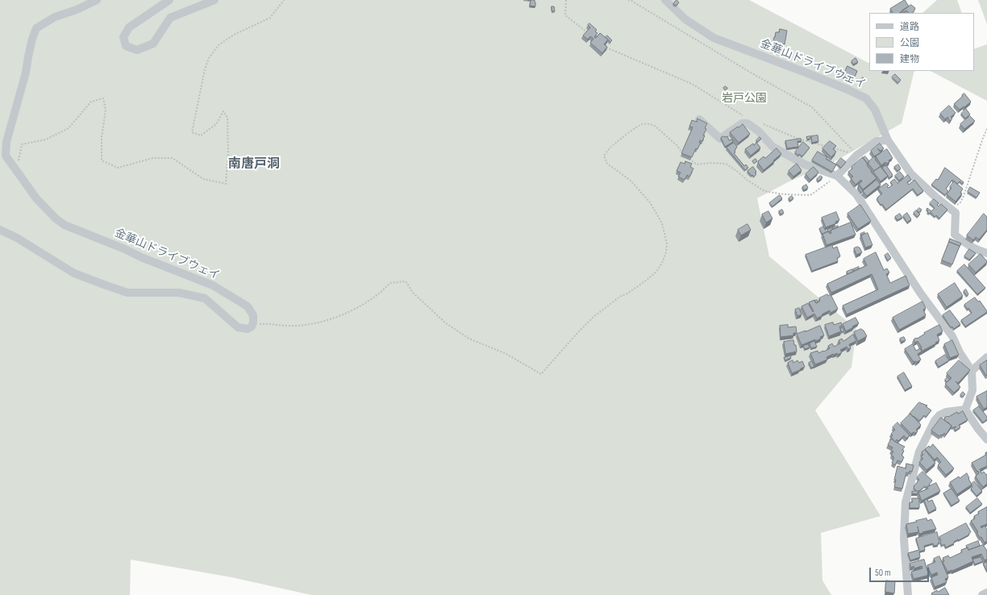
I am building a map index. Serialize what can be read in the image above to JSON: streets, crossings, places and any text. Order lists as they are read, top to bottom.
{
  "streets": {
    "street": ["金華山ドライブウェイ"]
  },
  "districts": ["南唐戸洞"],
  "parks": ["岩戸公園"],
  "legend": ["道路", "公園", "建物"],
  "scale_bar": "50 m"
}
